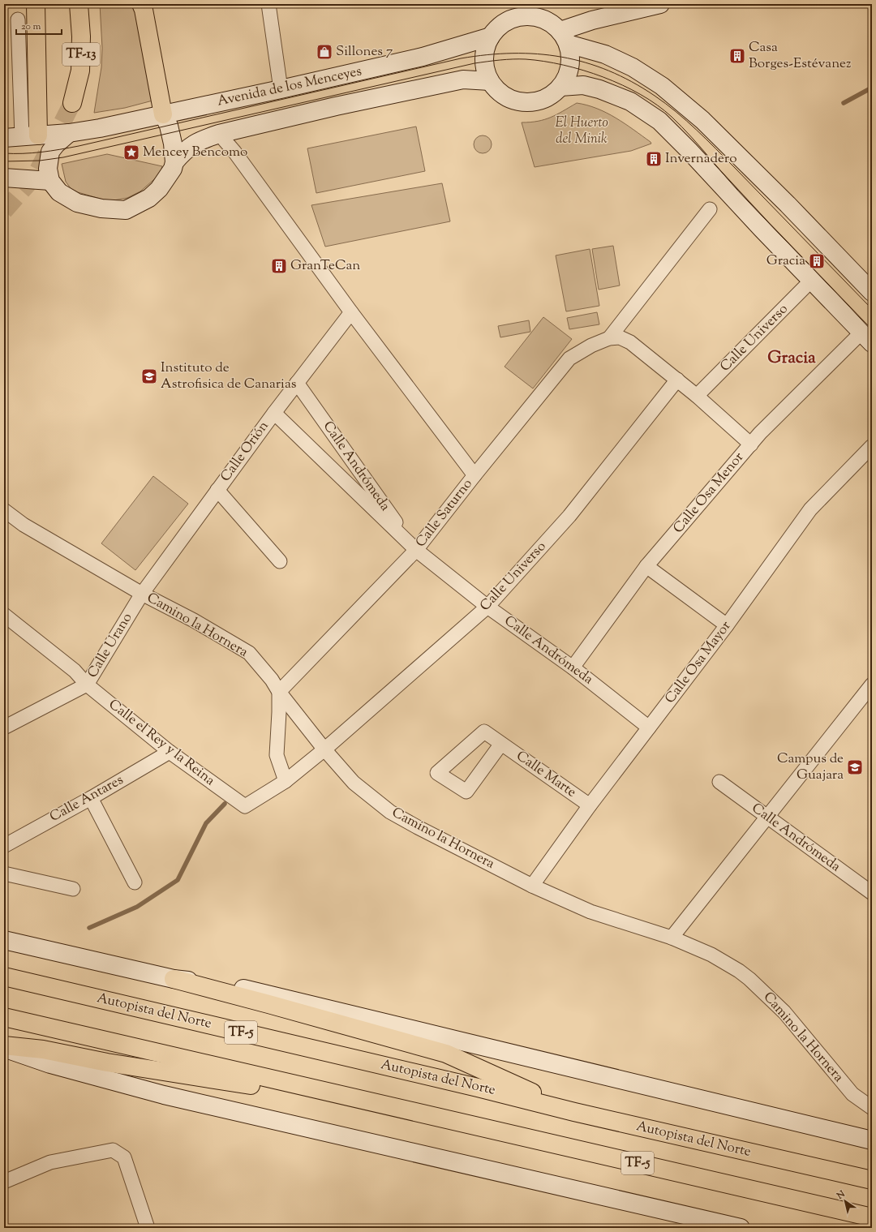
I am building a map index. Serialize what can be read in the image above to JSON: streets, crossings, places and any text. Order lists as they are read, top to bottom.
{
  "streets": {
    "main road": ["TF-13", "Autopista del Norte", "TF-5"],
    "street": [
      "Avenida de los Menceyes",
      "Calle Universo",
      "Calle Orión",
      "Calle Andrómeda",
      "Calle Osa Menor",
      "Calle Saturno",
      "Camino la Hornera",
      "Calle Urano",
      "Calle Osa Mayor",
      "Calle el Rey y la Reina",
      "Calle Marte",
      "Calle Antares"
    ]
  },
  "crossings": [
    ["Calle Universo", "Calle Andrómeda"],
    ["Calle Universo", "Camino la Hornera"],
    ["Calle Universo", "Calle el Rey y la Reina"],
    ["Calle Orión", "Calle Andrómeda"],
    ["Calle Orión", "Camino la Hornera"],
    ["Calle Orión", "Calle Urano"],
    ["Calle Andrómeda", "Calle Osa Menor"],
    ["Calle Andrómeda", "Calle Saturno"],
    ["Calle Andrómeda", "Calle Osa Mayor"],
    ["Calle Saturno", "Camino la Hornera"],
    ["Camino la Hornera", "Calle Urano"],
    ["Camino la Hornera", "Calle Osa Mayor"],
    ["Camino la Hornera", "Calle el Rey y la Reina"],
    ["Calle Urano", "Calle el Rey y la Reina"],
    ["Calle Osa Mayor", "Calle Marte"],
    ["Calle el Rey y la Reina", "Calle Antares"]
  ],
  "districts": ["Gracia"],
  "parks": ["El Huerto del Minik"],
  "places": {
    "shop": ["Sillones 7"],
    "building": [
      "Casa Borges-Estévanez",
      "Invernadero",
      "Gracia",
      "GranTeCan"
    ],
    "place": ["Mencey Bencomo"],
    "school or university": ["Instituto de Astrofisica de Canarias", "Campus de Guajara"]
  },
  "scale_bar": "20 m",
  "north": "top left"
}
